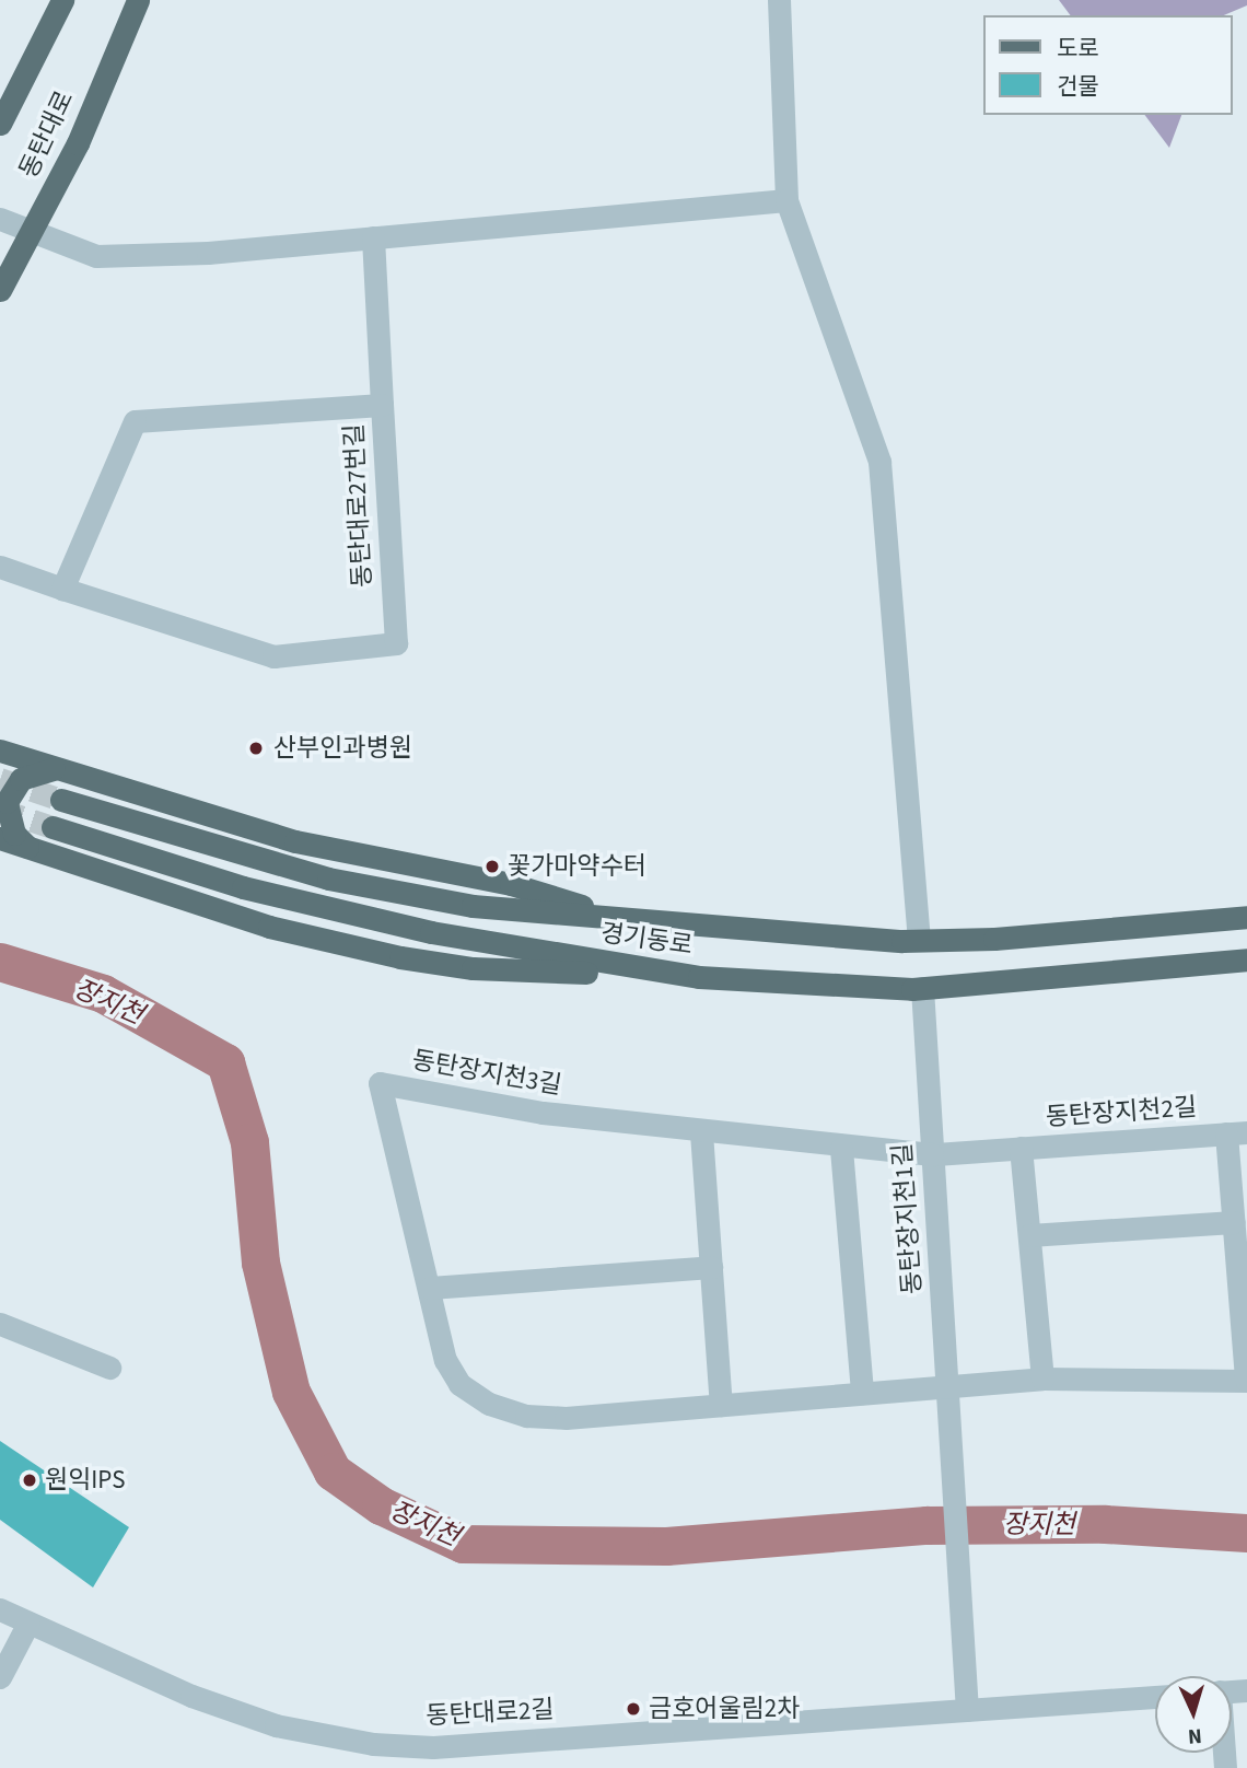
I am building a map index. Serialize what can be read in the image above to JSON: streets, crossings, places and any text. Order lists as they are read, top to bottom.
{
  "streets": {
    "main road": ["동탄대로", "경기동로"],
    "street": [
      "동탄대로27번길",
      "동탄장지천3길",
      "동탄장지천2길",
      "동탄장지천1길",
      "동탄대로2길"
    ]
  },
  "crossings": [
    ["경기동로", "동탄장지천1길"],
    ["동탄장지천3길", "동탄장지천2길"],
    ["동탄장지천3길", "동탄장지천1길"],
    ["동탄장지천2길", "동탄장지천1길"],
    ["동탄장지천1길", "동탄대로2길"]
  ],
  "water": ["장지천"],
  "places": [
    "산부인과병원",
    "꽃가마약수터",
    "원익IPS",
    "금호어울림2차"
  ],
  "legend": ["도로", "건물"],
  "north": "bottom"
}
